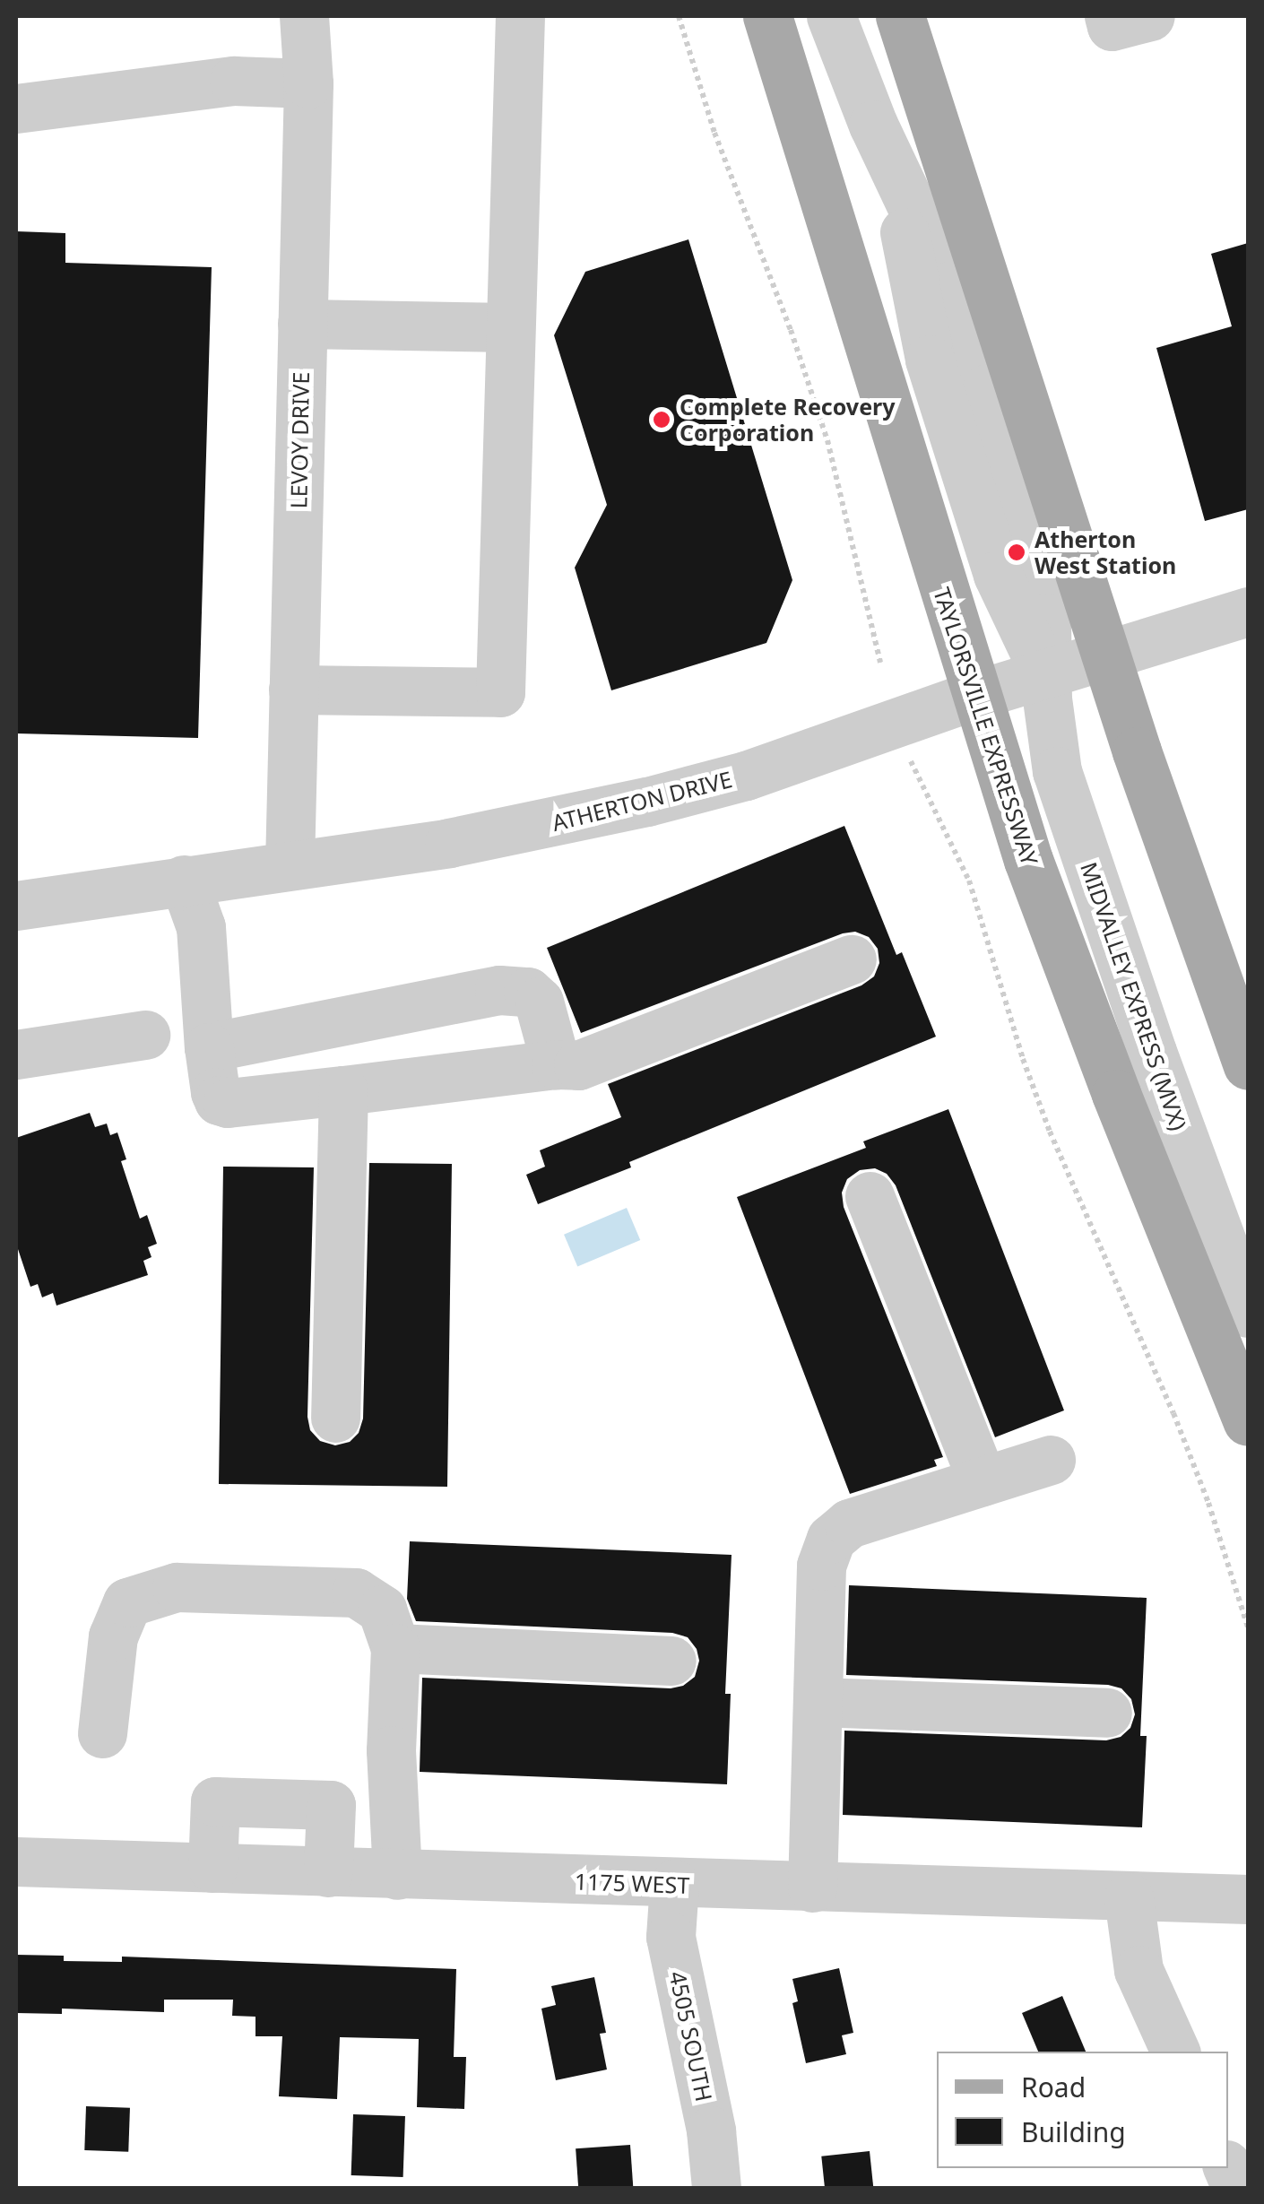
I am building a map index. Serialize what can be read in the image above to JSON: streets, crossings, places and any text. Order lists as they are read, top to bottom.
{
  "streets": {
    "main road": ["TAYLORSVILLE EXPRESSWAY"],
    "street": [
      "LEVOY DRIVE",
      "ATHERTON DRIVE",
      "MIDVALLEY EXPRESS (MVX)",
      "1175 WEST",
      "4505 SOUTH"
    ]
  },
  "crossings": [
    ["LEVOY DRIVE", "ATHERTON DRIVE"],
    ["TAYLORSVILLE EXPRESSWAY", "ATHERTON DRIVE"],
    ["ATHERTON DRIVE", "MIDVALLEY EXPRESS (MVX)"],
    ["1175 WEST", "4505 SOUTH"]
  ],
  "places": ["Complete Recovery Corporation", "Atherton West Station"],
  "legend": ["Road", "Building"]
}
